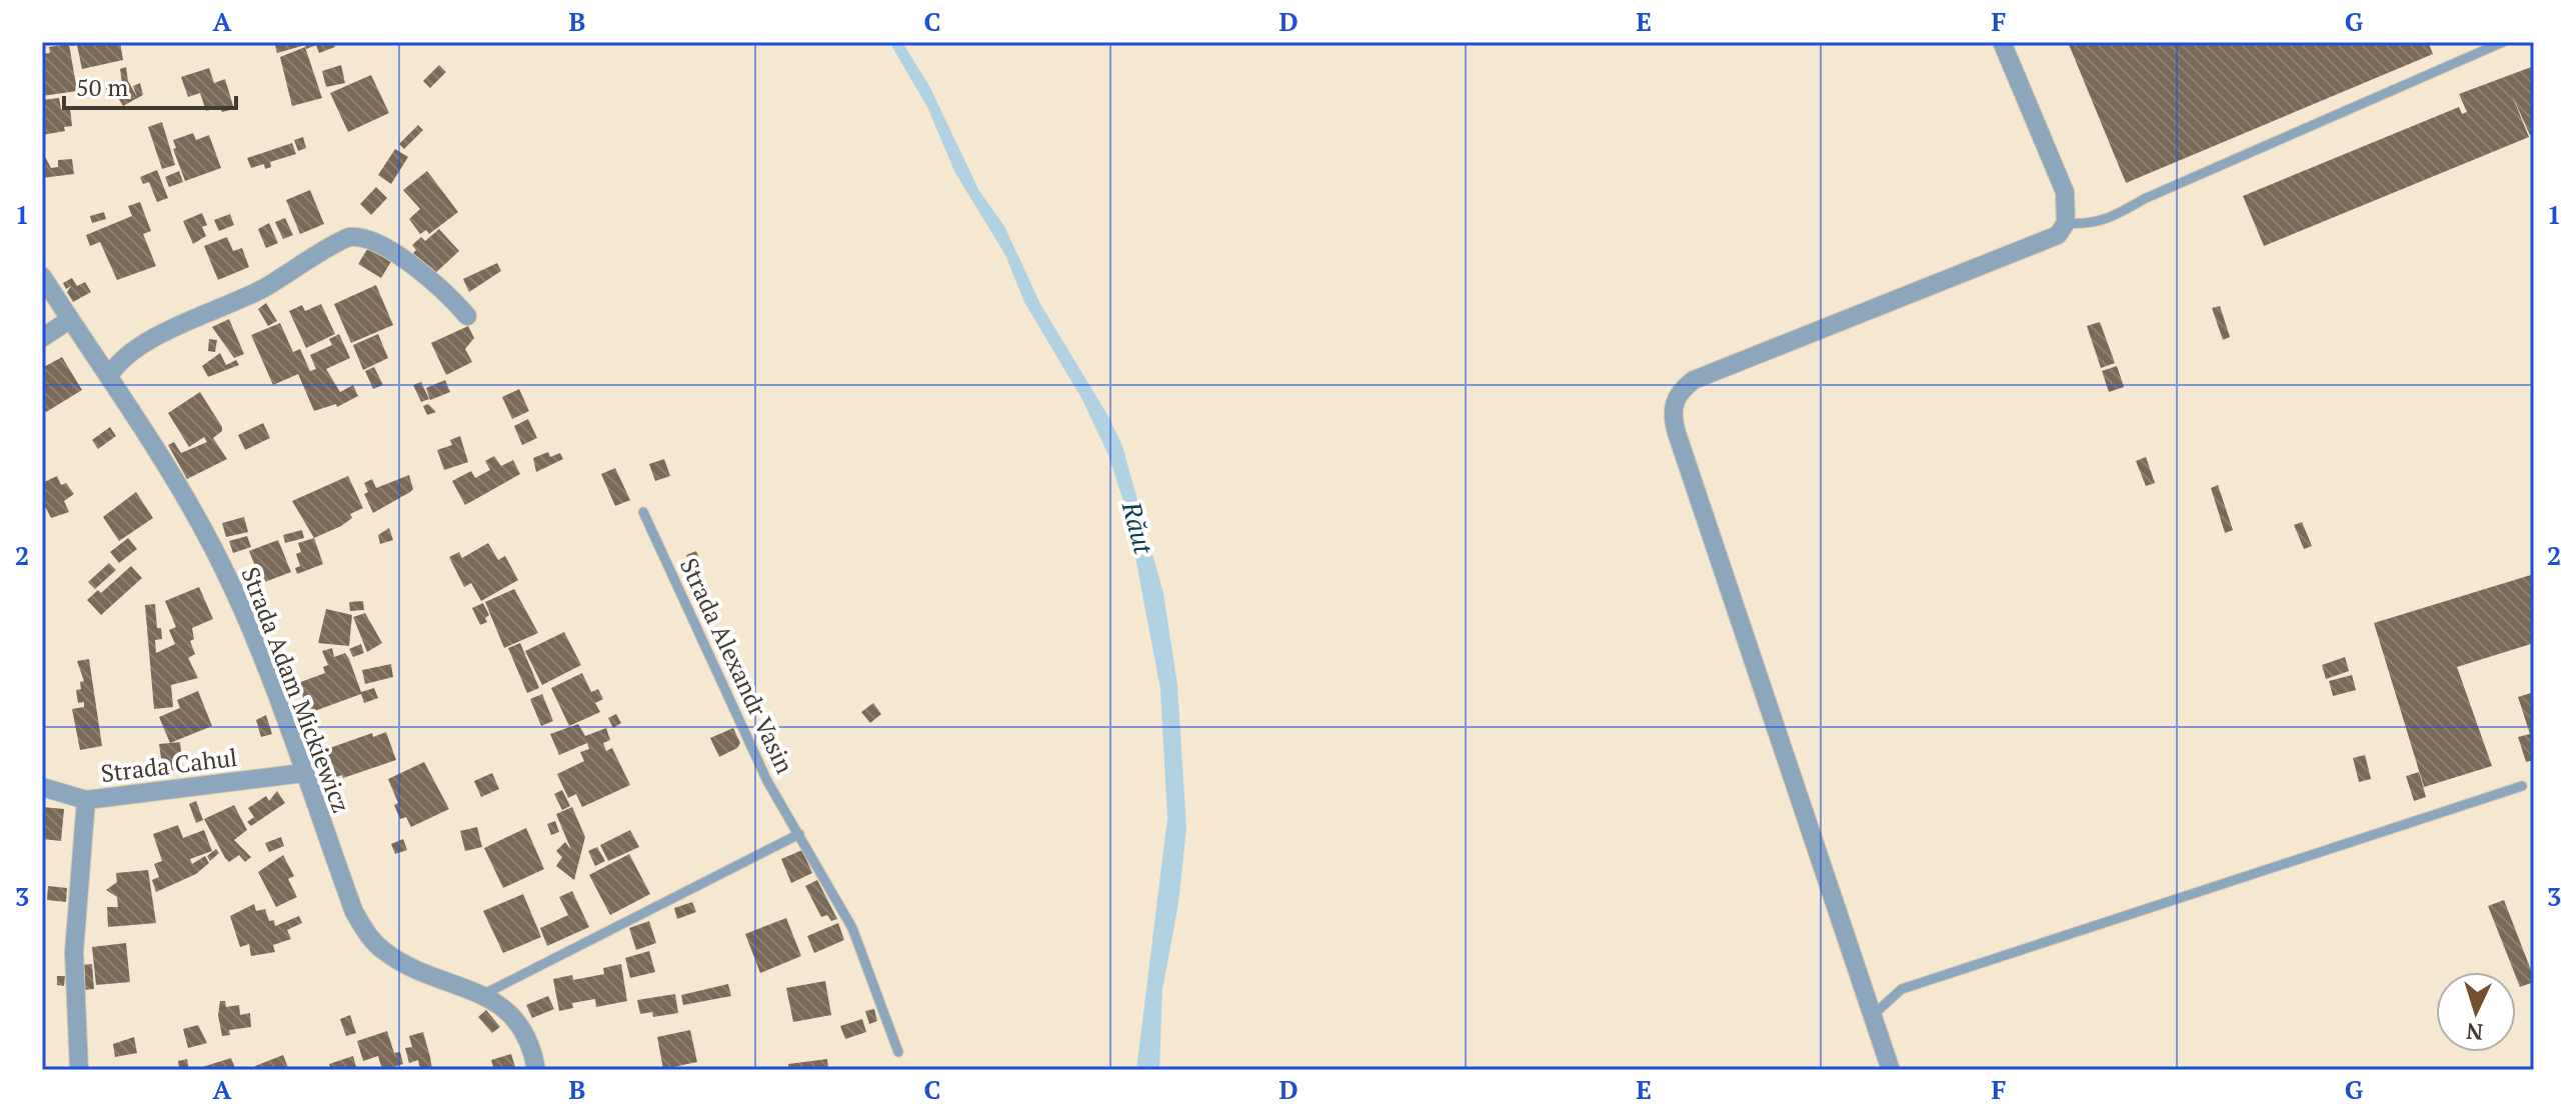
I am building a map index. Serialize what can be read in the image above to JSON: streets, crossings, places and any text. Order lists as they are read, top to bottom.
{
  "streets": {
    "street": ["Strada Adam Mickiewicz", "Strada Cahul"],
    "lane": ["Strada Alexandr Vasin"]
  },
  "crossings": [
    ["Strada Adam Mickiewicz", "Strada Cahul"]
  ],
  "water": ["Răut"],
  "scale_bar": "50 m",
  "north": "bottom",
  "grid": {
    "columns": [
      "A",
      "B",
      "C",
      "D",
      "E",
      "F",
      "G"
    ],
    "rows": ["1", "2", "3"]
  }
}
